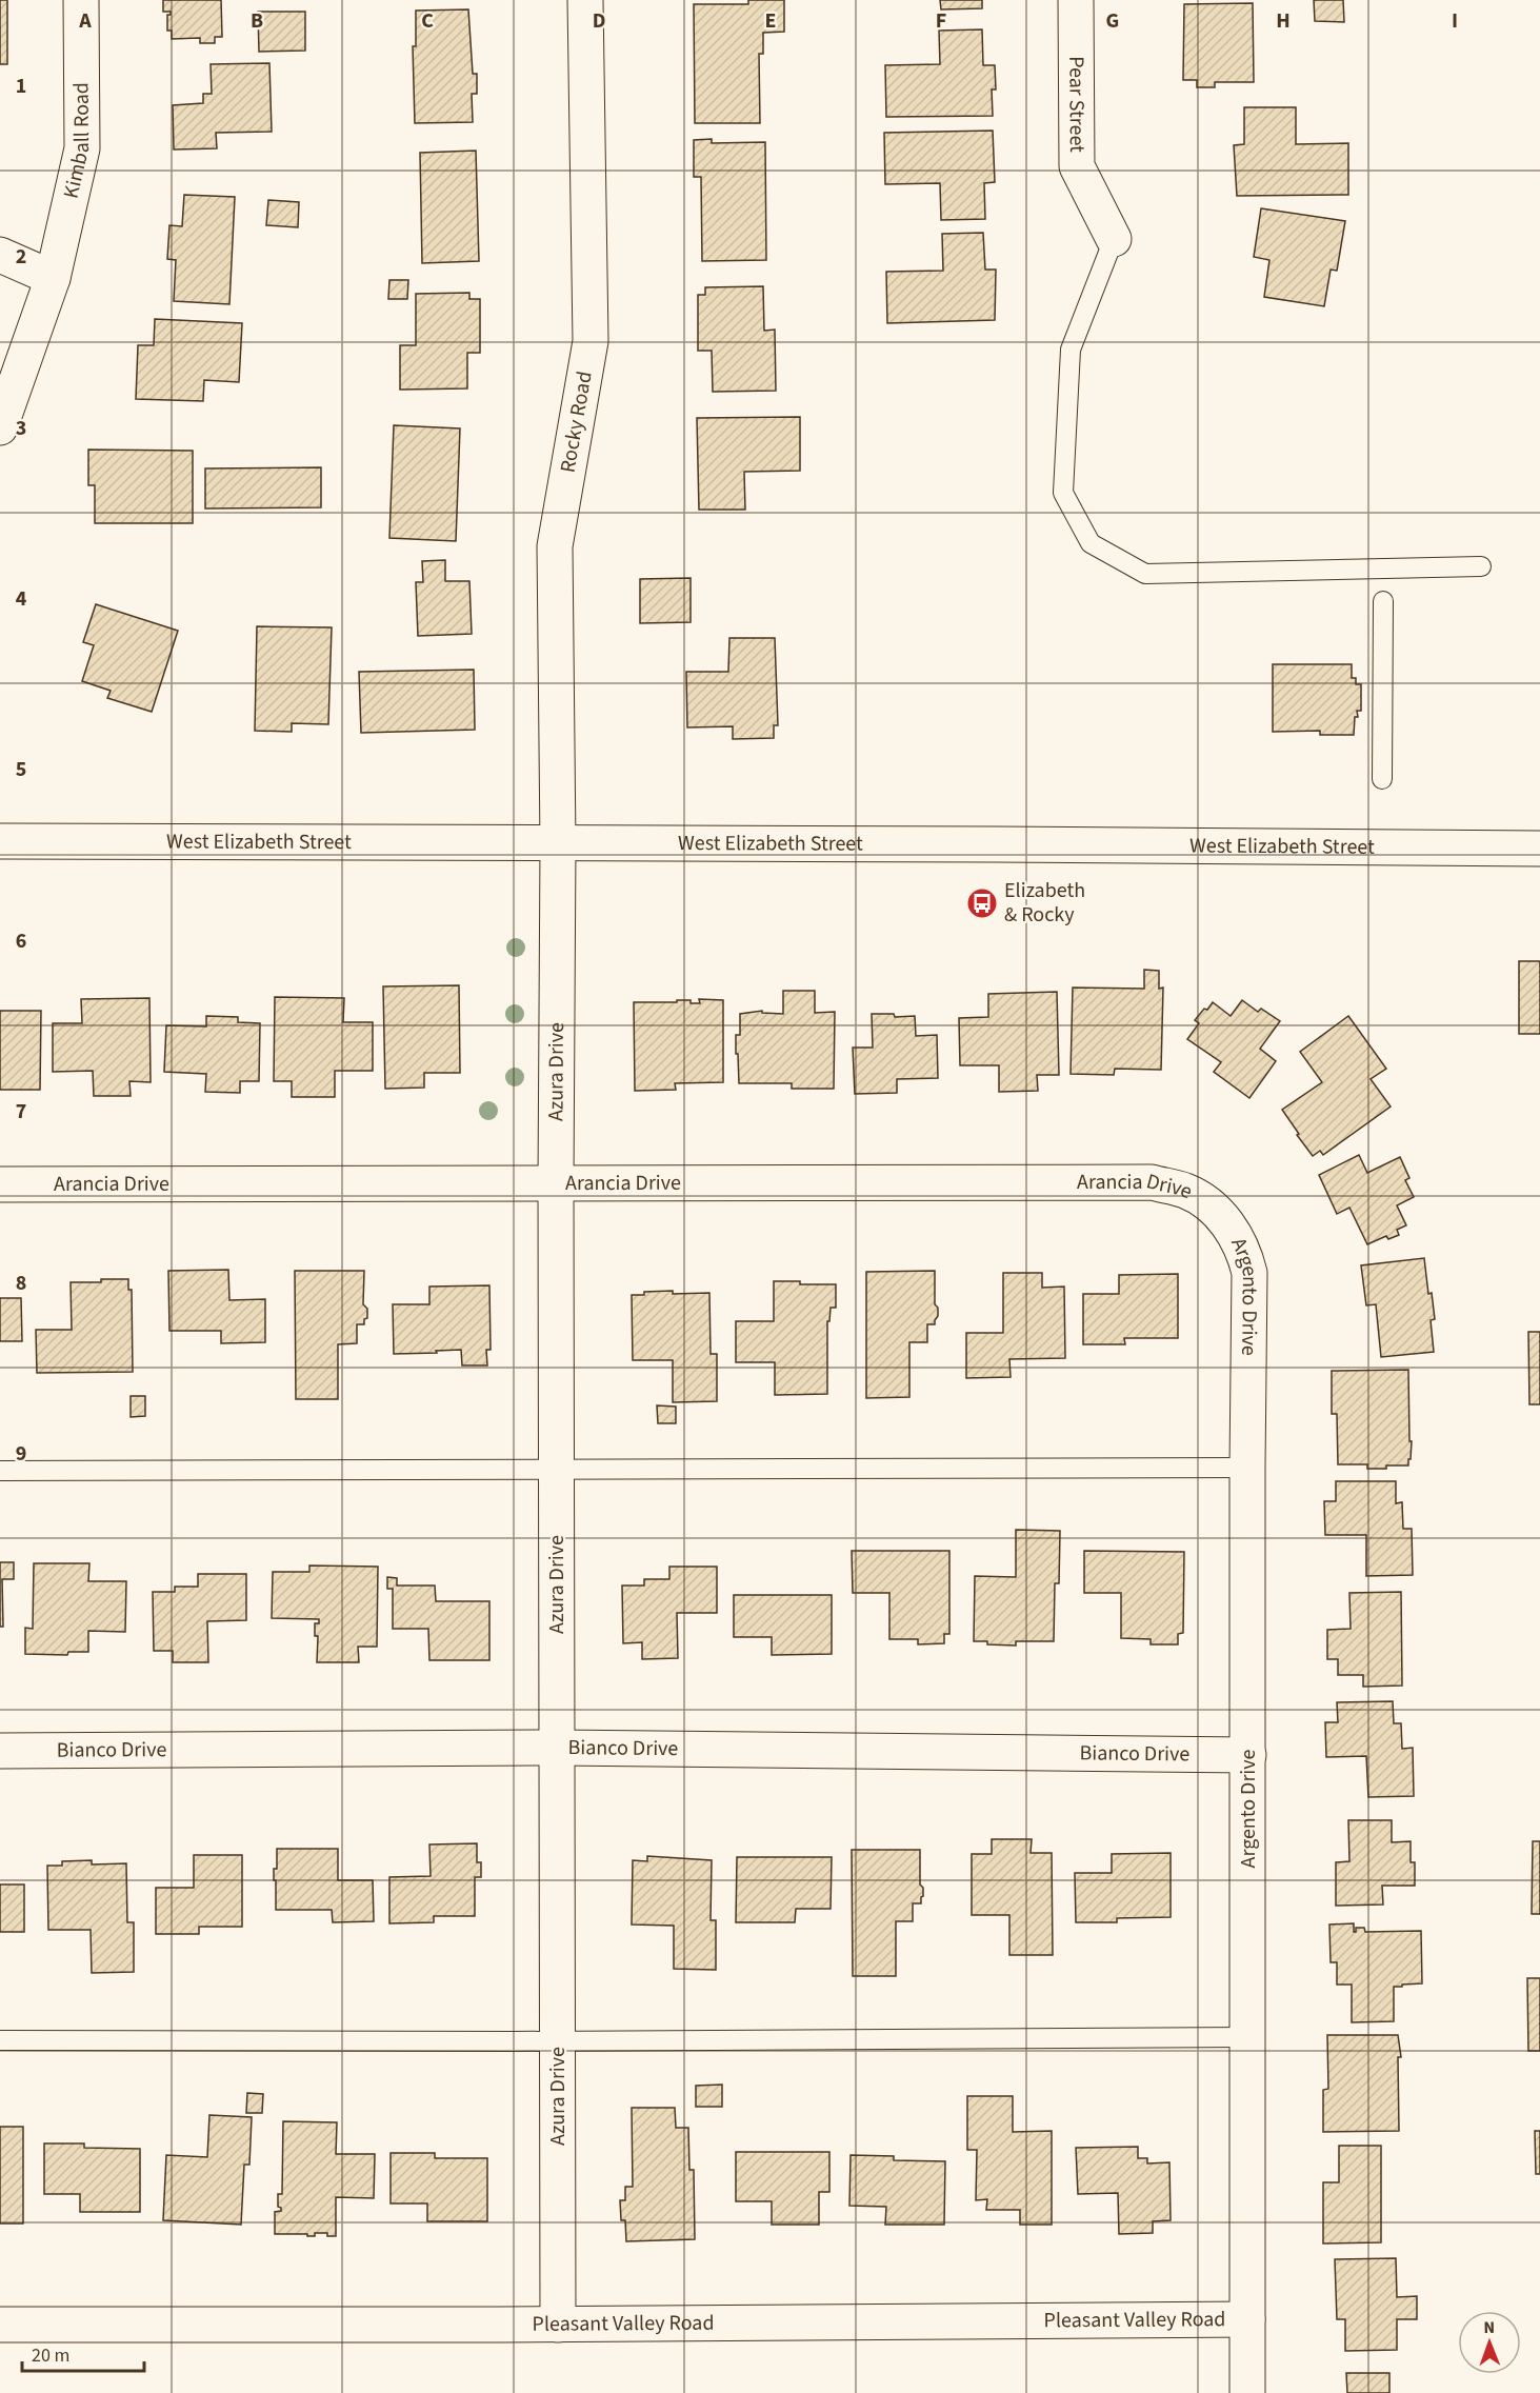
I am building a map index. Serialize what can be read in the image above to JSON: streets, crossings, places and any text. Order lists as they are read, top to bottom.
{
  "streets": {
    "street": [
      "Pear Street",
      "Kimball Road",
      "Rocky Road",
      "West Elizabeth Street",
      "Azura Drive",
      "Arancia Drive",
      "Argento Drive",
      "Bianco Drive",
      "Pleasant Valley Road"
    ]
  },
  "crossings": [
    ["Rocky Road", "West Elizabeth Street"],
    ["Rocky Road", "Azura Drive"],
    ["West Elizabeth Street", "Azura Drive"],
    ["Azura Drive", "Arancia Drive"],
    ["Azura Drive", "Bianco Drive"],
    ["Azura Drive", "Pleasant Valley Road"],
    ["Arancia Drive", "Argento Drive"],
    ["Argento Drive", "Bianco Drive"],
    ["Argento Drive", "Pleasant Valley Road"]
  ],
  "places": {
    "bus stop": ["Elizabeth & Rocky"]
  },
  "scale_bar": "20 m",
  "north": "top",
  "grid": {
    "columns": [
      "A",
      "B",
      "C",
      "D",
      "E",
      "F",
      "G",
      "H",
      "I"
    ],
    "rows": [
      "1",
      "2",
      "3",
      "4",
      "5",
      "6",
      "7",
      "8",
      "9"
    ]
  }
}
